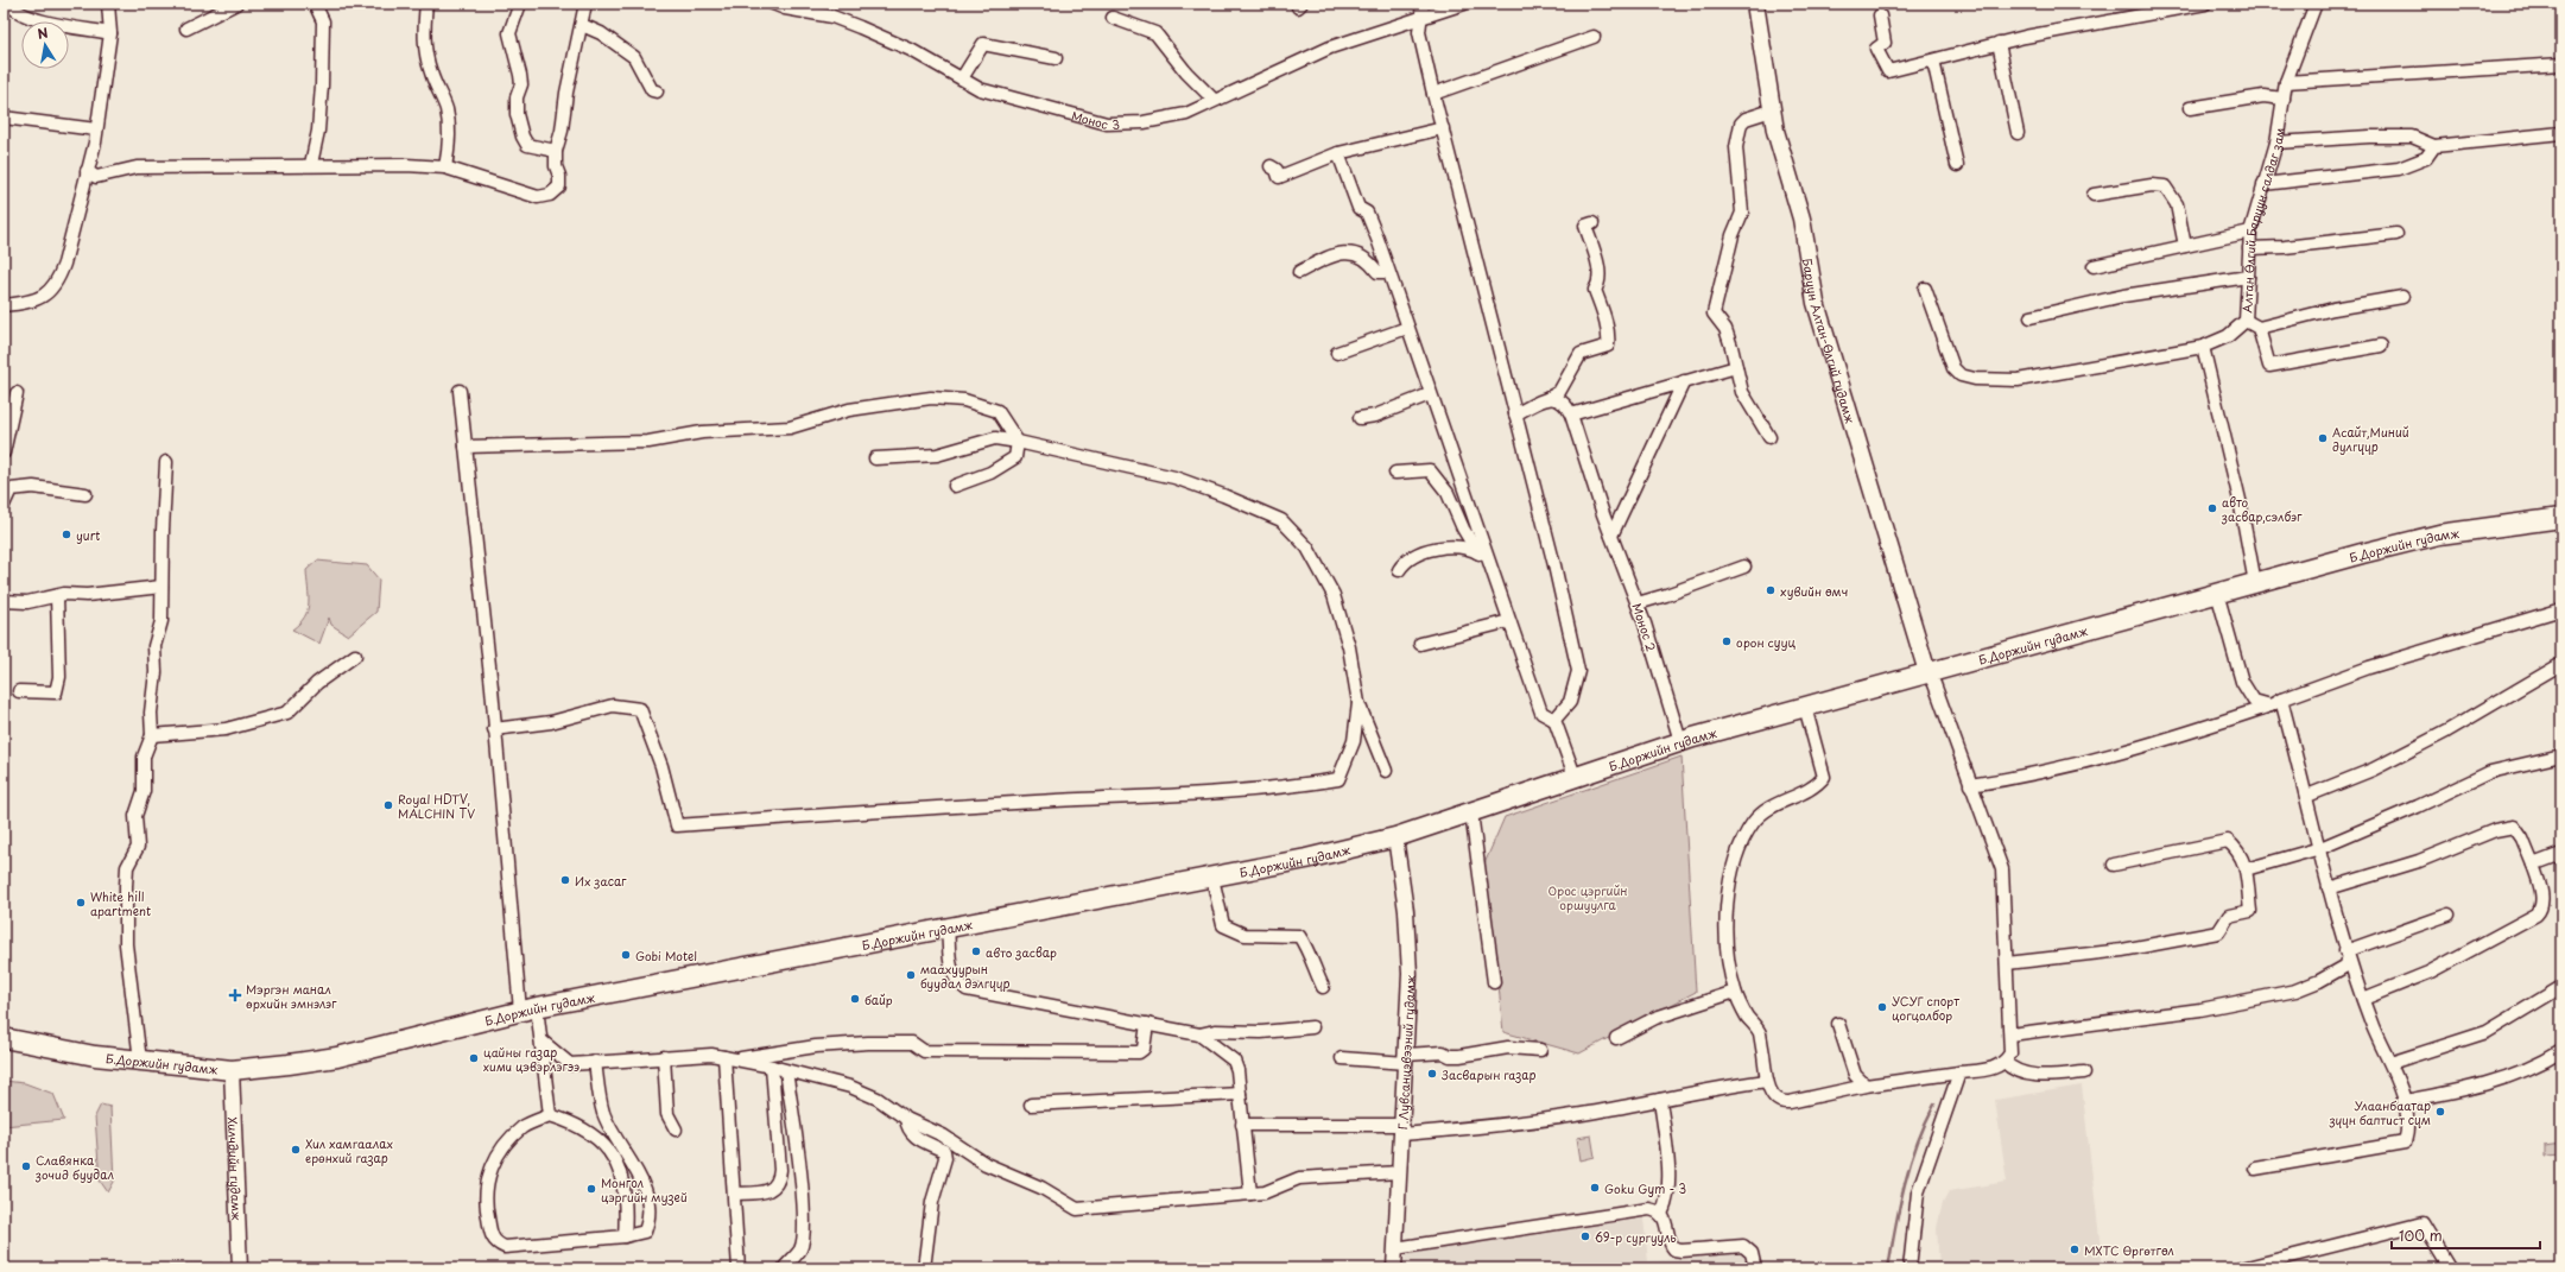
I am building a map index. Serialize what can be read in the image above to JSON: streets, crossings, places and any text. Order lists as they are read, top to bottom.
{
  "streets": {
    "main road": ["Баруун Алтан-Өлгий гудамж", "Б.Доржийн гудамж"],
    "street": [
      "Монос 3",
      "Алтан Өлгий Баруун салдаг зам",
      "Монос 2",
      "Г.Лувсанцэвээний гудамж",
      "Хилчдийн гудамж"
    ]
  },
  "crossings": [
    ["Баруун Алтан-Өлгий гудамж", "Б.Доржийн гудамж"],
    ["Б.Доржийн гудамж", "Монос 2"],
    ["Б.Доржийн гудамж", "Г.Лувсанцэвээний гудамж"],
    ["Б.Доржийн гудамж", "Хилчдийн гудамж"]
  ],
  "parks": ["Орос цэргийн оршуулга"],
  "places": {
    "other": [
      "Асайт,Миний дулгүүр",
      "авто засвар,сэлбэг",
      "yurt",
      "хувийн өмч",
      "орон сууц",
      "Royal HDTV, MALCHIN TV",
      "Их засаг",
      "White hill apartment",
      "авто засвар",
      "Gobi Motel",
      "маахуурын буудал дэлгүүр",
      "байр",
      "УСУГ спорт цогцолбор",
      "цайны газар хими цэвэрлэгээ",
      "Засварын газар",
      "Улаанбаатар зүүн баптист сүм",
      "Хил хамгаалах ерөнхий газар",
      "Славянка зочид буудал",
      "Goku Gym - 3",
      "Монгол цэргийн музей",
      "69-р сургууль",
      "МХТС Өргөтгөл"
    ],
    "health": ["Мэргэн манал өрхийн эмнэлэг"]
  },
  "scale_bar": "100 m",
  "north": "top"
}
